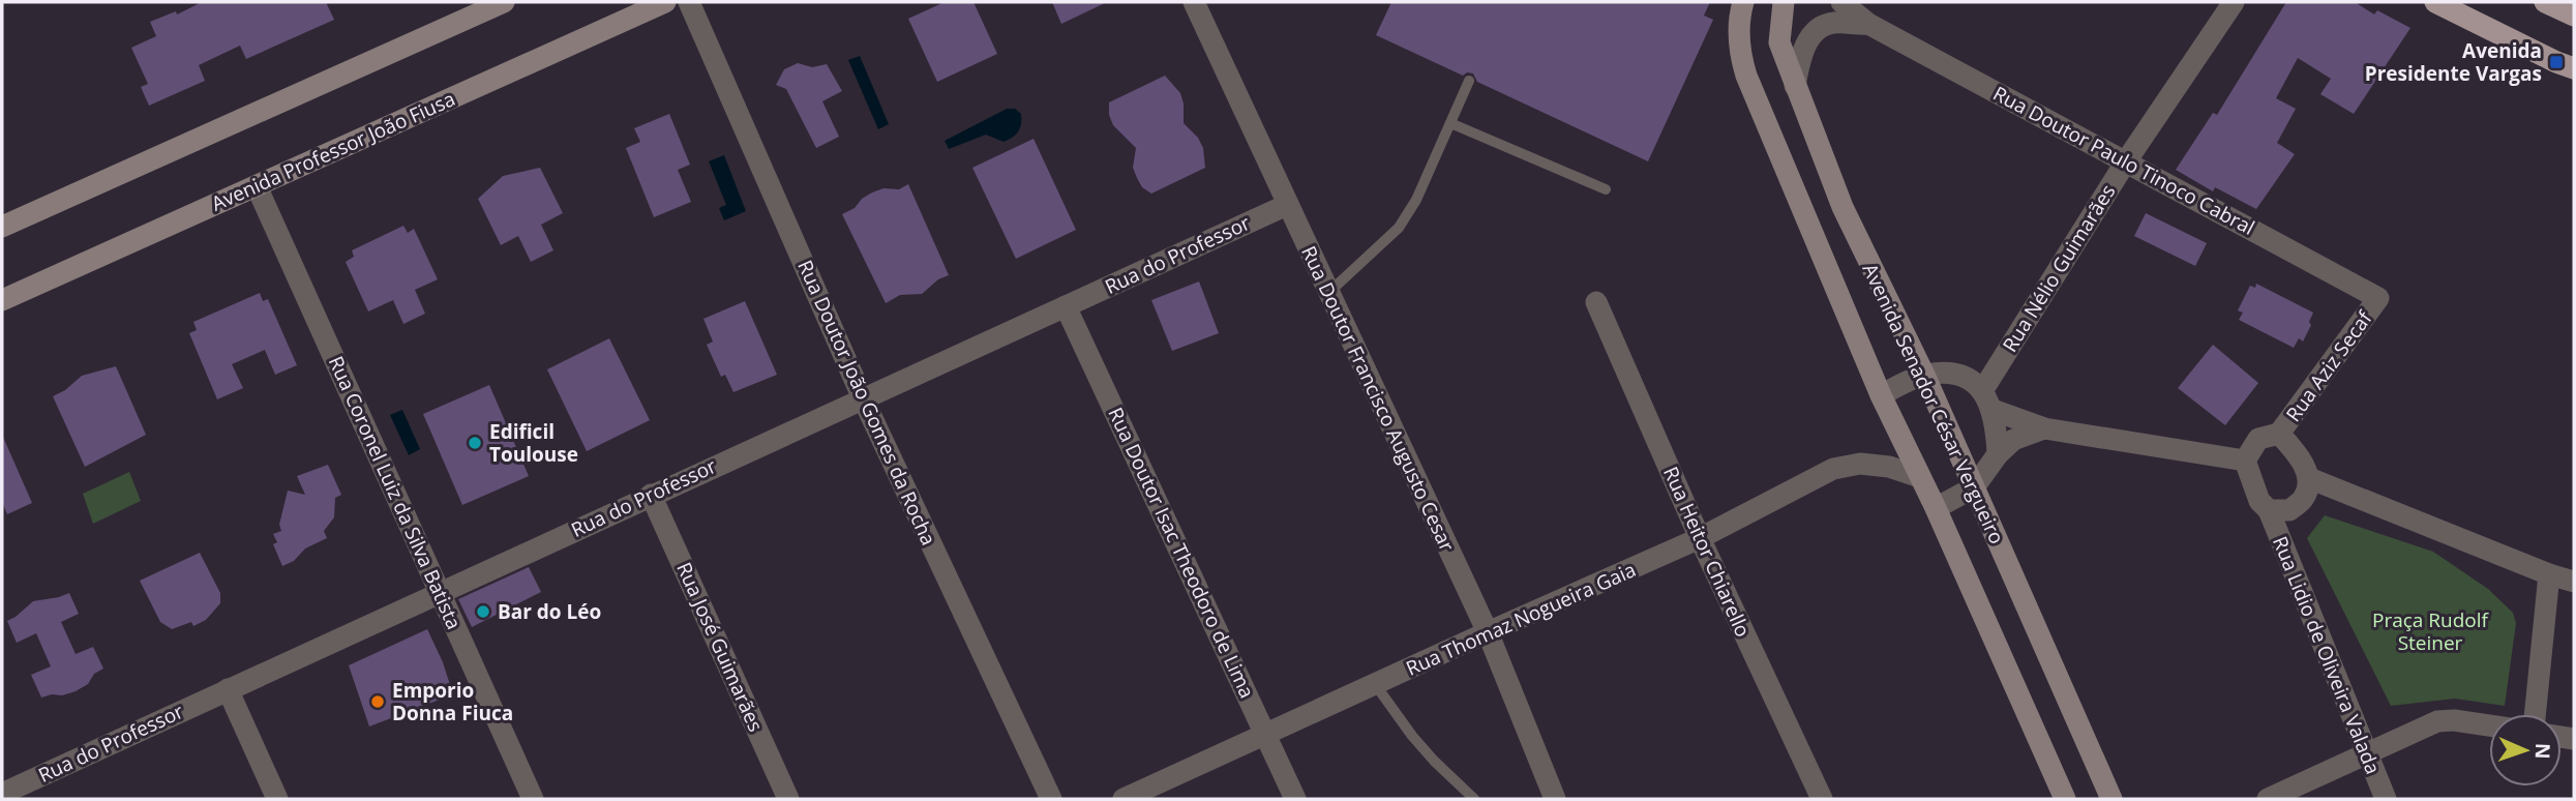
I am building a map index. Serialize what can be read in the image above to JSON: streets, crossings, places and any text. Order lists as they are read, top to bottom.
{
  "streets": {
    "street": [
      "Avenida Professor João Fiusa",
      "Rua Doutor Paulo Tinoco Cabral",
      "Rua do Professor",
      "Rua Nélio Guimarães",
      "Rua Aziz Secaf",
      "Rua Doutor Francisco Augusto Cesar",
      "Rua Doutor João Gomes da Rocha",
      "Avenida Senador César Vergueiro",
      "Rua Coronel Luiz da Silva Batista",
      "Rua Heitor Chiarello",
      "Rua Doutor Isac Theodoro de Lima",
      "Rua Thomaz Nogueira Gaia",
      "Rua José Guimarães",
      "Rua Lidio de Oliveira Valada"
    ]
  },
  "crossings": [
    ["Avenida Professor João Fiusa", "Rua Coronel Luiz da Silva Batista"],
    ["Rua Doutor Paulo Tinoco Cabral", "Rua Nélio Guimarães"],
    ["Rua Doutor Paulo Tinoco Cabral", "Rua Aziz Secaf"],
    ["Rua Doutor Paulo Tinoco Cabral", "Avenida Senador César Vergueiro"],
    ["Rua do Professor", "Rua Doutor Francisco Augusto Cesar"],
    ["Rua do Professor", "Rua Doutor João Gomes da Rocha"],
    ["Rua do Professor", "Rua Coronel Luiz da Silva Batista"],
    ["Rua do Professor", "Rua Doutor Isac Theodoro de Lima"],
    ["Rua do Professor", "Rua José Guimarães"],
    ["Rua Aziz Secaf", "Rua Lidio de Oliveira Valada"],
    ["Rua Doutor Francisco Augusto Cesar", "Rua Thomaz Nogueira Gaia"],
    ["Avenida Senador César Vergueiro", "Rua Thomaz Nogueira Gaia"],
    ["Rua Heitor Chiarello", "Rua Thomaz Nogueira Gaia"],
    ["Rua Doutor Isac Theodoro de Lima", "Rua Thomaz Nogueira Gaia"]
  ],
  "parks": ["Praça Rudolf Steiner"],
  "places": {
    "transit": ["Avenida Presidente Vargas"],
    "other": ["Edificil Toulouse", "Bar do Léo", "Emporio Donna Fiuca"]
  },
  "north": "right"
}
